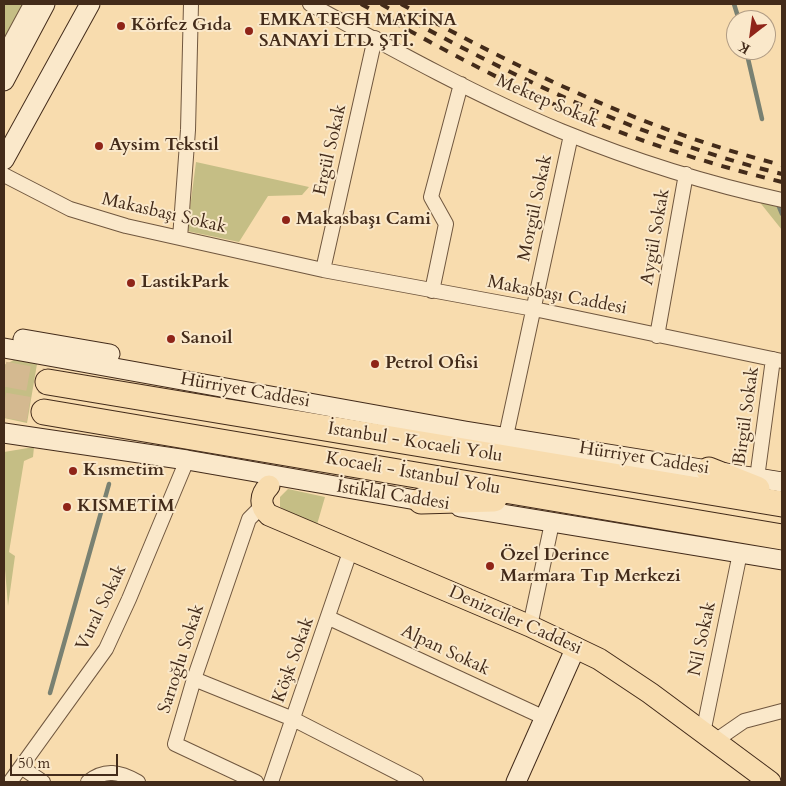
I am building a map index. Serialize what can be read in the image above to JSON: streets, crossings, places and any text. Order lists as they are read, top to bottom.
{
  "streets": {
    "highway": ["İstanbul - Kocaeli Yolu", "Kocaeli - İstanbul Yolu"],
    "main road": ["Hürriyet Caddesi", "İstiklal Caddesi", "Denizciler Caddesi"],
    "street": [
      "Mektep Sokak",
      "Ergül Sokak",
      "Morgül Sokak",
      "Makasbaşı Sokak",
      "Aygül Sokak",
      "Makasbaşı Caddesi",
      "Birgül Sokak",
      "Vural Sokak",
      "Nil Sokak",
      "Alpan Sokak",
      "Sarıoğlu Sokak",
      "Köşk Sokak"
    ]
  },
  "crossings": [
    ["Mektep Sokak", "Ergül Sokak"],
    ["Mektep Sokak", "Morgül Sokak"],
    ["Mektep Sokak", "Aygül Sokak"],
    ["Ergül Sokak", "Makasbaşı Sokak"],
    ["Ergül Sokak", "Makasbaşı Caddesi"],
    ["Morgül Sokak", "Makasbaşı Caddesi"],
    ["Morgül Sokak", "Hürriyet Caddesi"],
    ["Makasbaşı Sokak", "Makasbaşı Caddesi"],
    ["Aygül Sokak", "Makasbaşı Caddesi"],
    ["Makasbaşı Caddesi", "Birgül Sokak"],
    ["Hürriyet Caddesi", "Birgül Sokak"],
    ["İstiklal Caddesi", "Vural Sokak"],
    ["İstiklal Caddesi", "Nil Sokak"],
    ["Denizciler Caddesi", "Nil Sokak"],
    ["Denizciler Caddesi", "Sarıoğlu Sokak"],
    ["Denizciler Caddesi", "Köşk Sokak"],
    ["Alpan Sokak", "Köşk Sokak"]
  ],
  "places": [
    "Körfez Gıda",
    "EMKATECH MAKİNA SANAYİ LTD. ŞTİ.",
    "Aysim Tekstil",
    "Makasbaşı Cami",
    "LastikPark",
    "Sanoil",
    "Petrol Ofisi",
    "Kısmetim",
    "KISMETİM",
    "Özel Derince Marmara Tıp Merkezi"
  ],
  "scale_bar": "50 m",
  "north": "bottom left"
}
